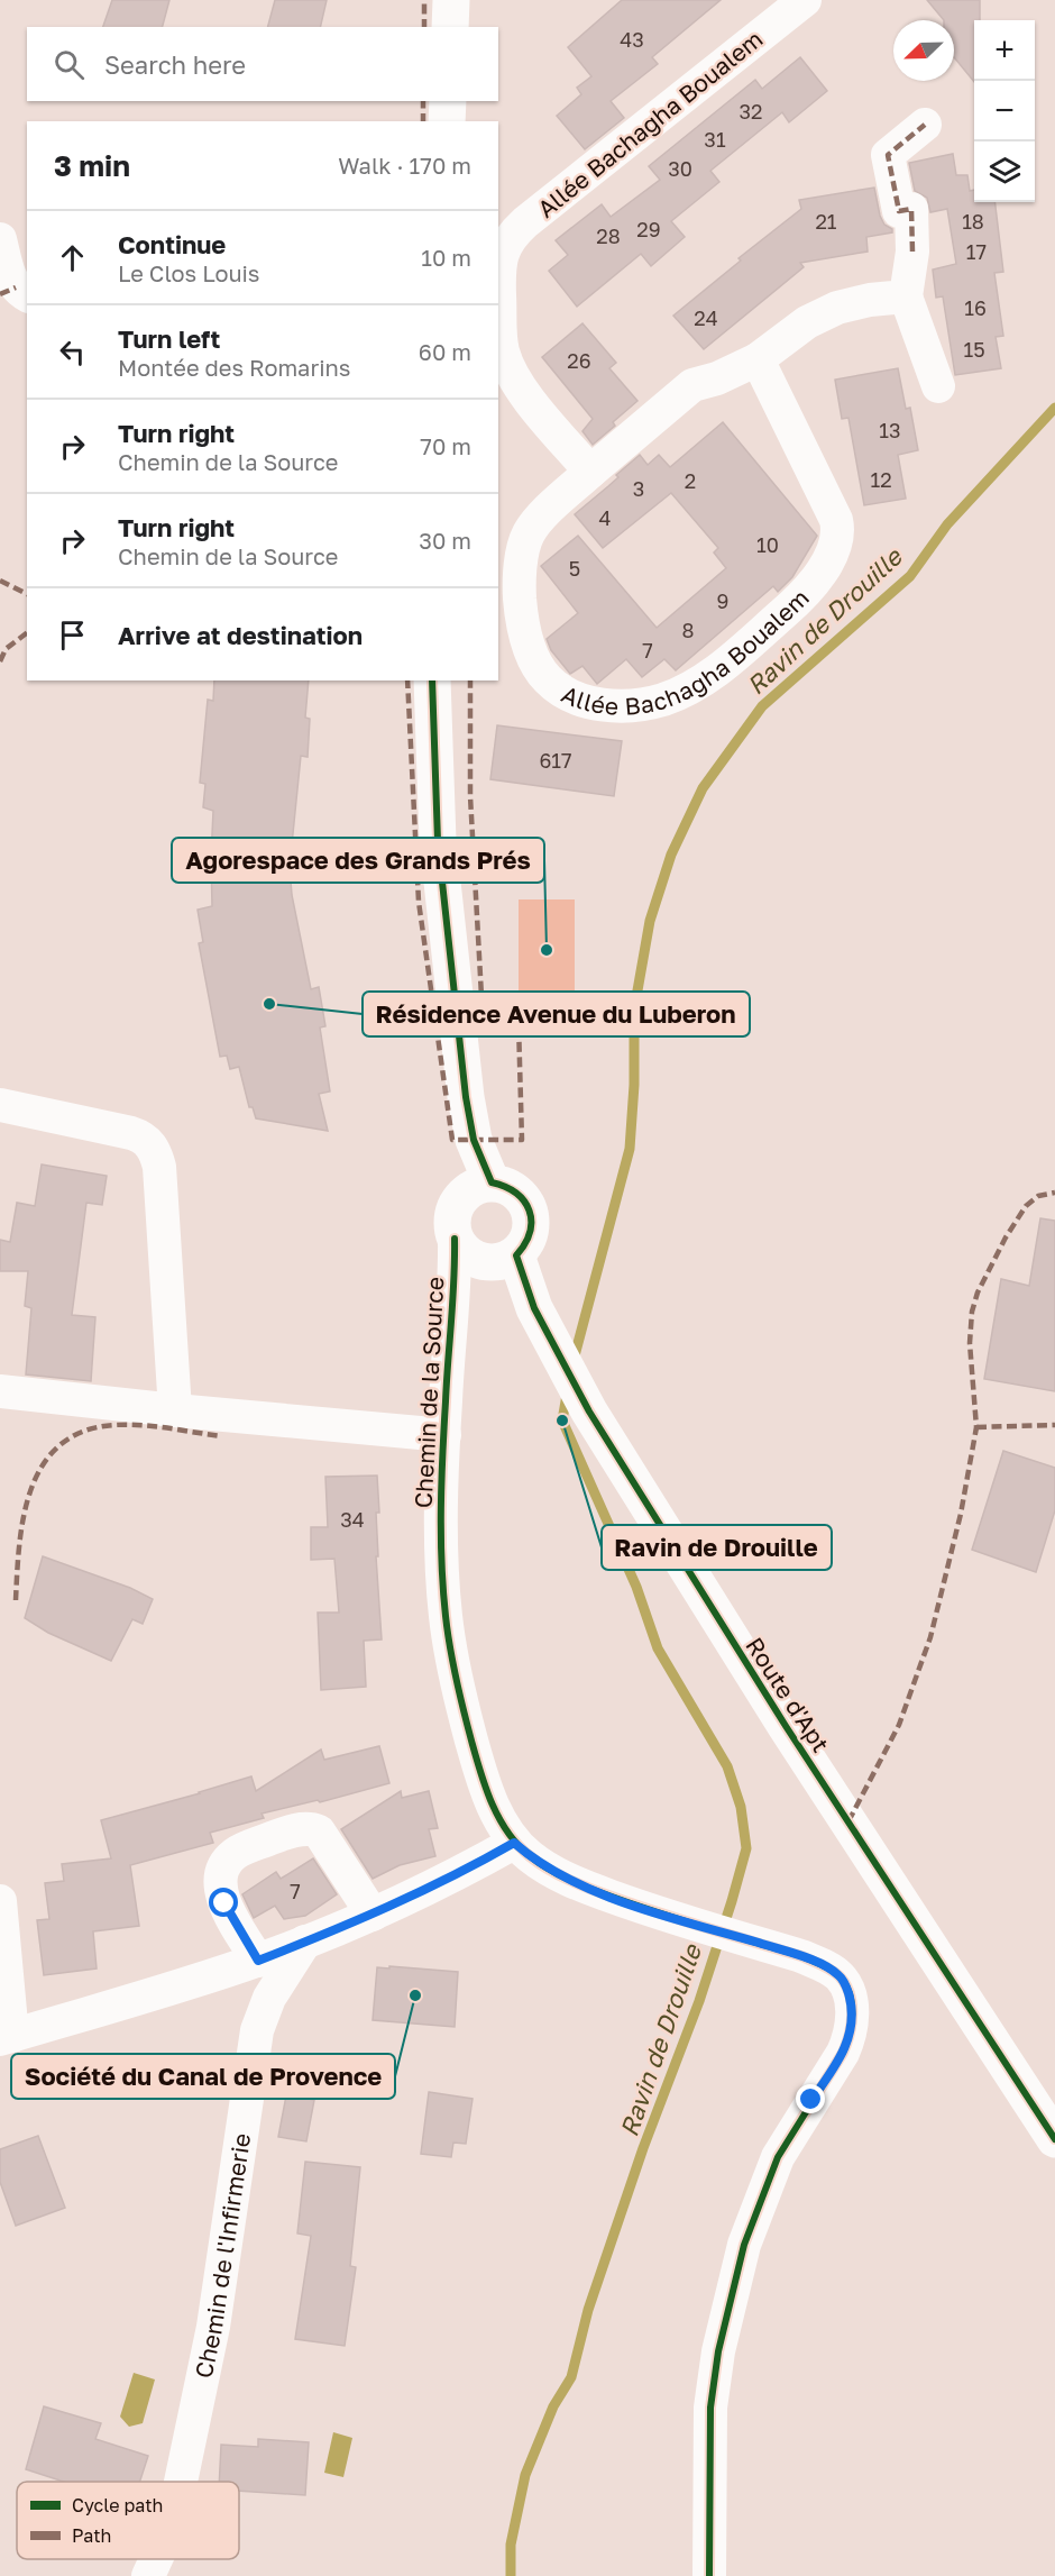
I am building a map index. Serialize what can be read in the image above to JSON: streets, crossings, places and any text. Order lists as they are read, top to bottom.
{
  "streets": {
    "main road": ["Route d'Apt"],
    "street": ["Allée Bachagha Boualem", "Chemin de la Source", "Chemin de l'Infirmerie"]
  },
  "crossings": [
    ["Chemin de la Source", "Route d'Apt"]
  ],
  "water": ["Ravin de Drouille"],
  "places": [
    "Agorespace des Grands Prés",
    "Résidence Avenue du Luberon",
    "Ravin de Drouille",
    "Société du Canal de Provence"
  ],
  "house_numbers": [
    "43",
    "32",
    "31",
    "30",
    "21",
    "18",
    "29",
    "28",
    "17",
    "16",
    "24",
    "15",
    "26",
    "13",
    "12",
    "2",
    "3",
    "4",
    "10",
    "5",
    "9",
    "8",
    "7",
    "617",
    "34",
    "7"
  ],
  "legend": ["Cycle path", "Path"],
  "north": "bottom left",
  "page": {
    "map_buttons": ["+", "−"],
    "search": "Search here",
    "heading": ["3 min", "Walk · 170 m"],
    "list": [
      ["Continue", "Le Clos Louis", "10 m"],
      ["Turn left", "Montée des Romarins", "60 m"],
      ["Turn right", "Chemin de la Source", "70 m"],
      ["Turn right", "Chemin de la Source", "30 m"],
      "Arrive at destination"
    ]
  }
}
